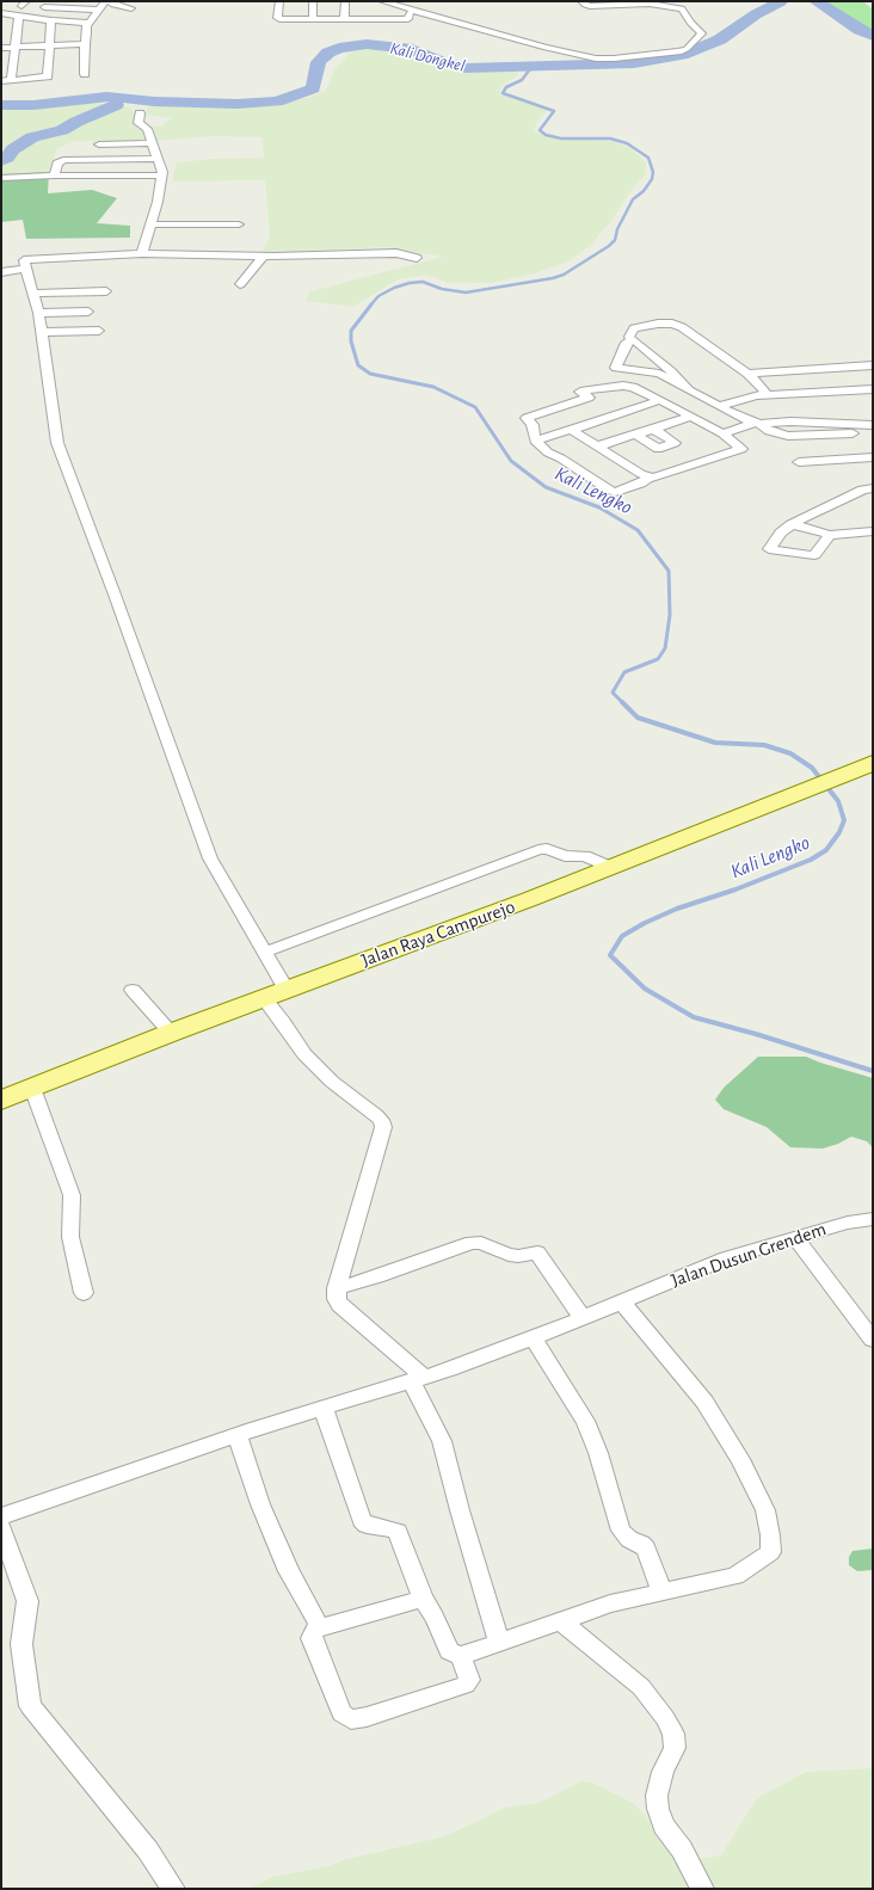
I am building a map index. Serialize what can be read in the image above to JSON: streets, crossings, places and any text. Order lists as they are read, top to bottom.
{
  "streets": {
    "main road": ["Jalan Raya Campurejo"],
    "street": ["Jalan Dusun Grendem"]
  },
  "water": ["Kali Dongkel", "Kali Lengko"]
}
